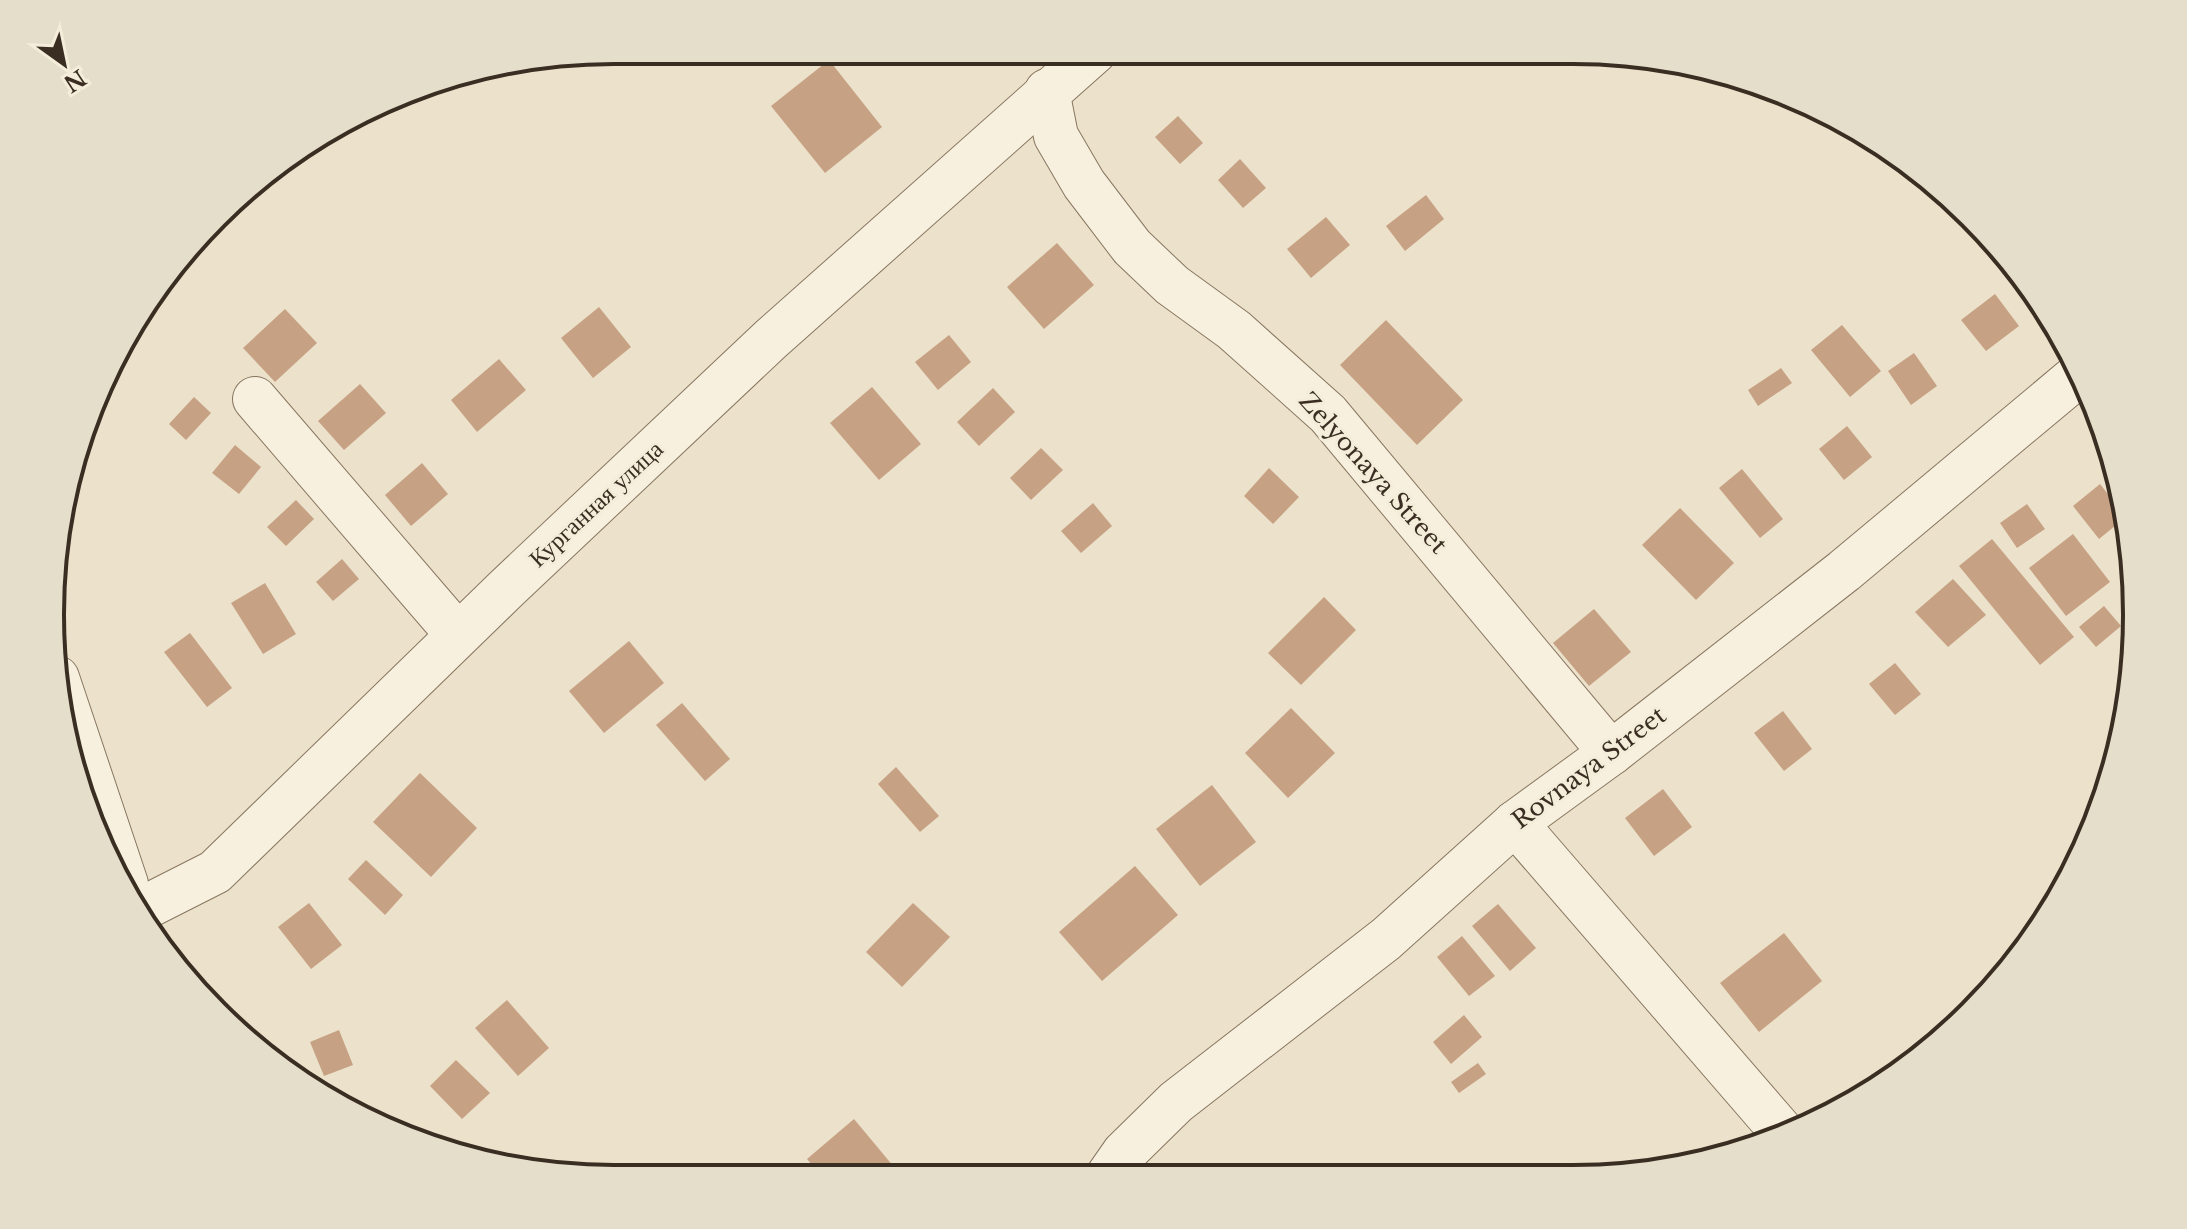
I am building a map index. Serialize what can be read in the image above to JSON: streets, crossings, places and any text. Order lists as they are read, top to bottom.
{
  "streets": {
    "street": ["Zelyonaya Street", "Курганная улица", "Rovnaya Street"]
  },
  "crossings": [
    ["Zelyonaya Street", "Курганная улица"],
    ["Zelyonaya Street", "Rovnaya Street"]
  ],
  "north": "bottom right"
}
